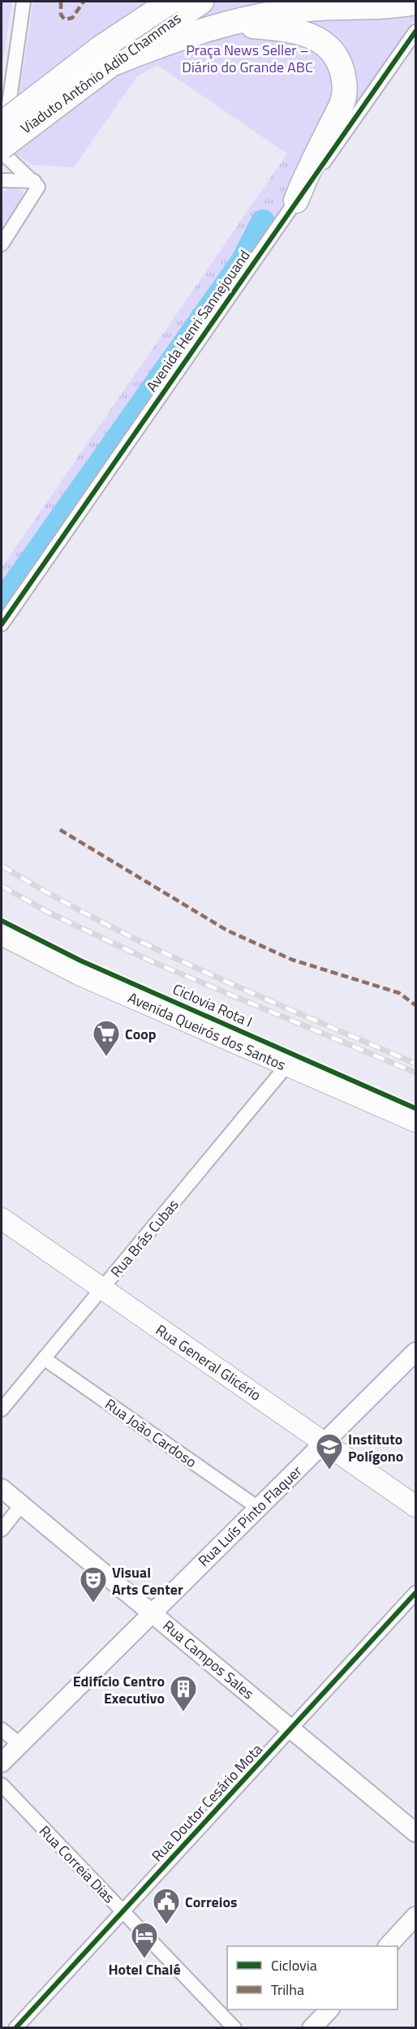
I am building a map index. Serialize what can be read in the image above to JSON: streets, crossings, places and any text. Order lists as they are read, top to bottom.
{
  "streets": {
    "highway": ["Viaduto Antônio Adib Chammas"],
    "main road": [
      "Avenida Queirós dos Santos",
      "Rua General Glicério",
      "Rua Luís Pinto Flaquer",
      "Rua Campos Sales"
    ],
    "street": [
      "Avenida Henri Sannejouand",
      "Rua Brás Cubas",
      "Rua João Cardoso",
      "Rua Doutor Cesário Mota",
      "Rua Correia Dias"
    ],
    "cycle path": ["Ciclovia Rota I"]
  },
  "crossings": [
    ["Avenida Queirós dos Santos", "Rua Brás Cubas"],
    ["Rua Brás Cubas", "Rua General Glicério"],
    ["Rua Brás Cubas", "Rua João Cardoso"],
    ["Rua General Glicério", "Rua Luís Pinto Flaquer"],
    ["Rua João Cardoso", "Rua Luís Pinto Flaquer"],
    ["Rua Luís Pinto Flaquer", "Rua Campos Sales"],
    ["Rua Campos Sales", "Rua Doutor Cesário Mota"],
    ["Rua Doutor Cesário Mota", "Rua Correia Dias"]
  ],
  "parks": ["Praça News Seller – Diário do Grande ABC"],
  "places": {
    "supermarket": ["Coop"],
    "school or university": ["Instituto Polígono"],
    "theatre": ["Visual Arts Center"],
    "building": ["Edifício Centro Executivo"],
    "public building": ["Correios"],
    "hotel": ["Hotel Chalé"]
  },
  "legend": ["Ciclovia", "Trilha"]
}
